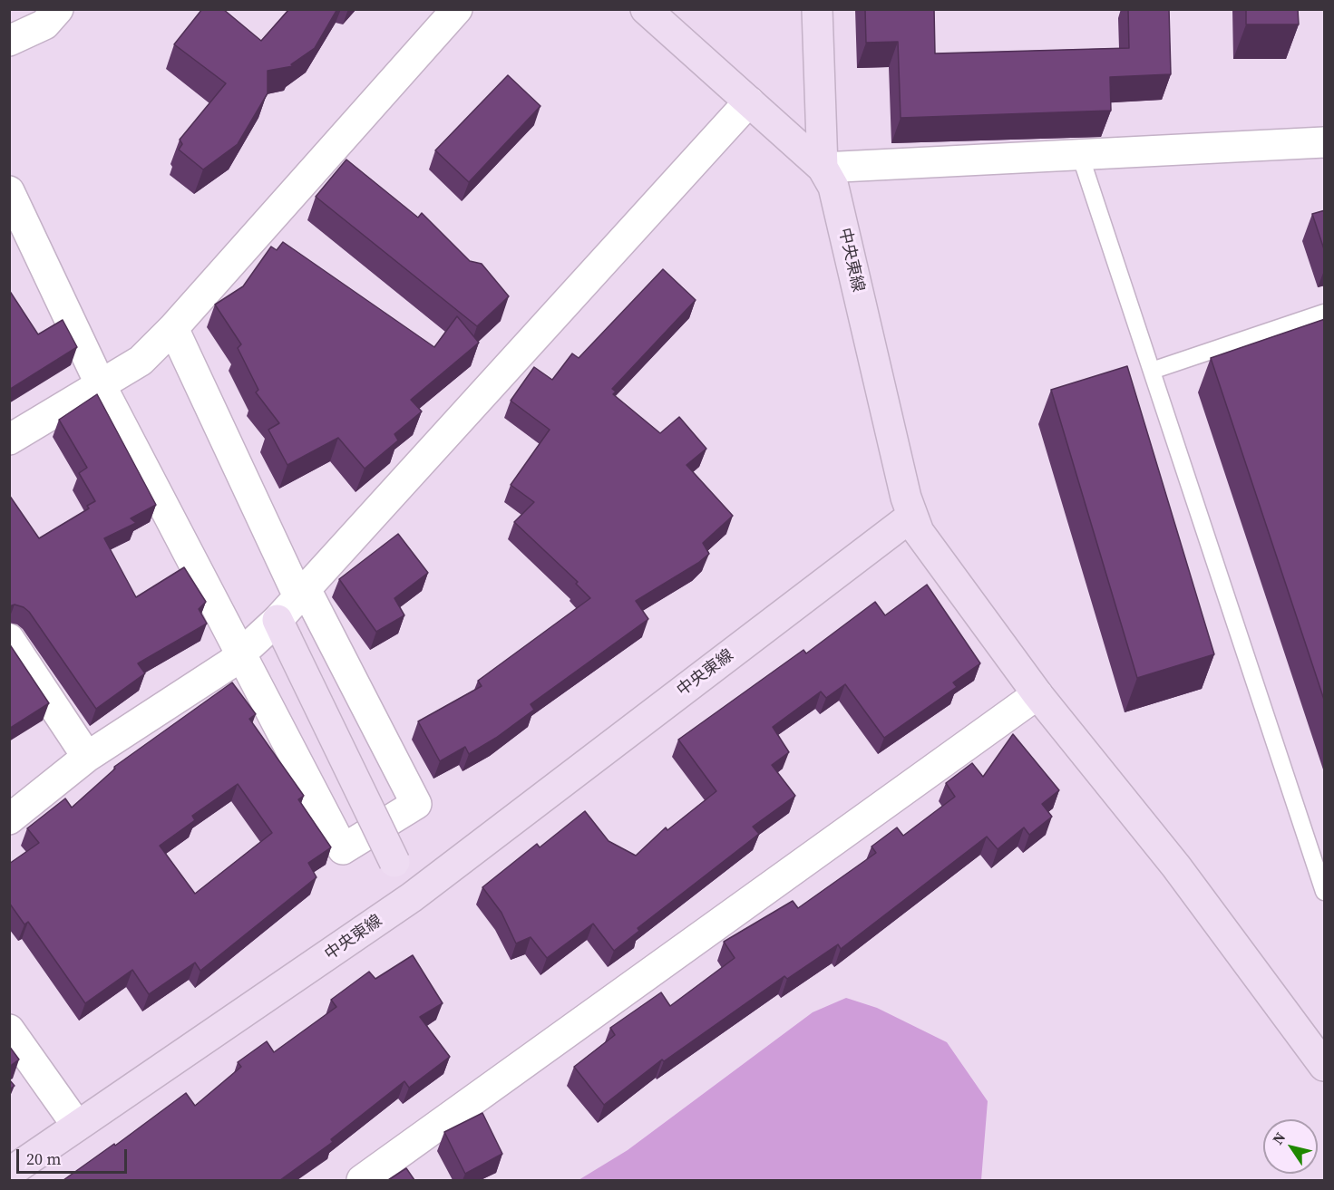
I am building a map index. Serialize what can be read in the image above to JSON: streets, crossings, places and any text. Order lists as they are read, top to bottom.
{
  "streets": {
    "main road": ["中央東線"]
  },
  "scale_bar": "20 m",
  "north": "top left"
}
